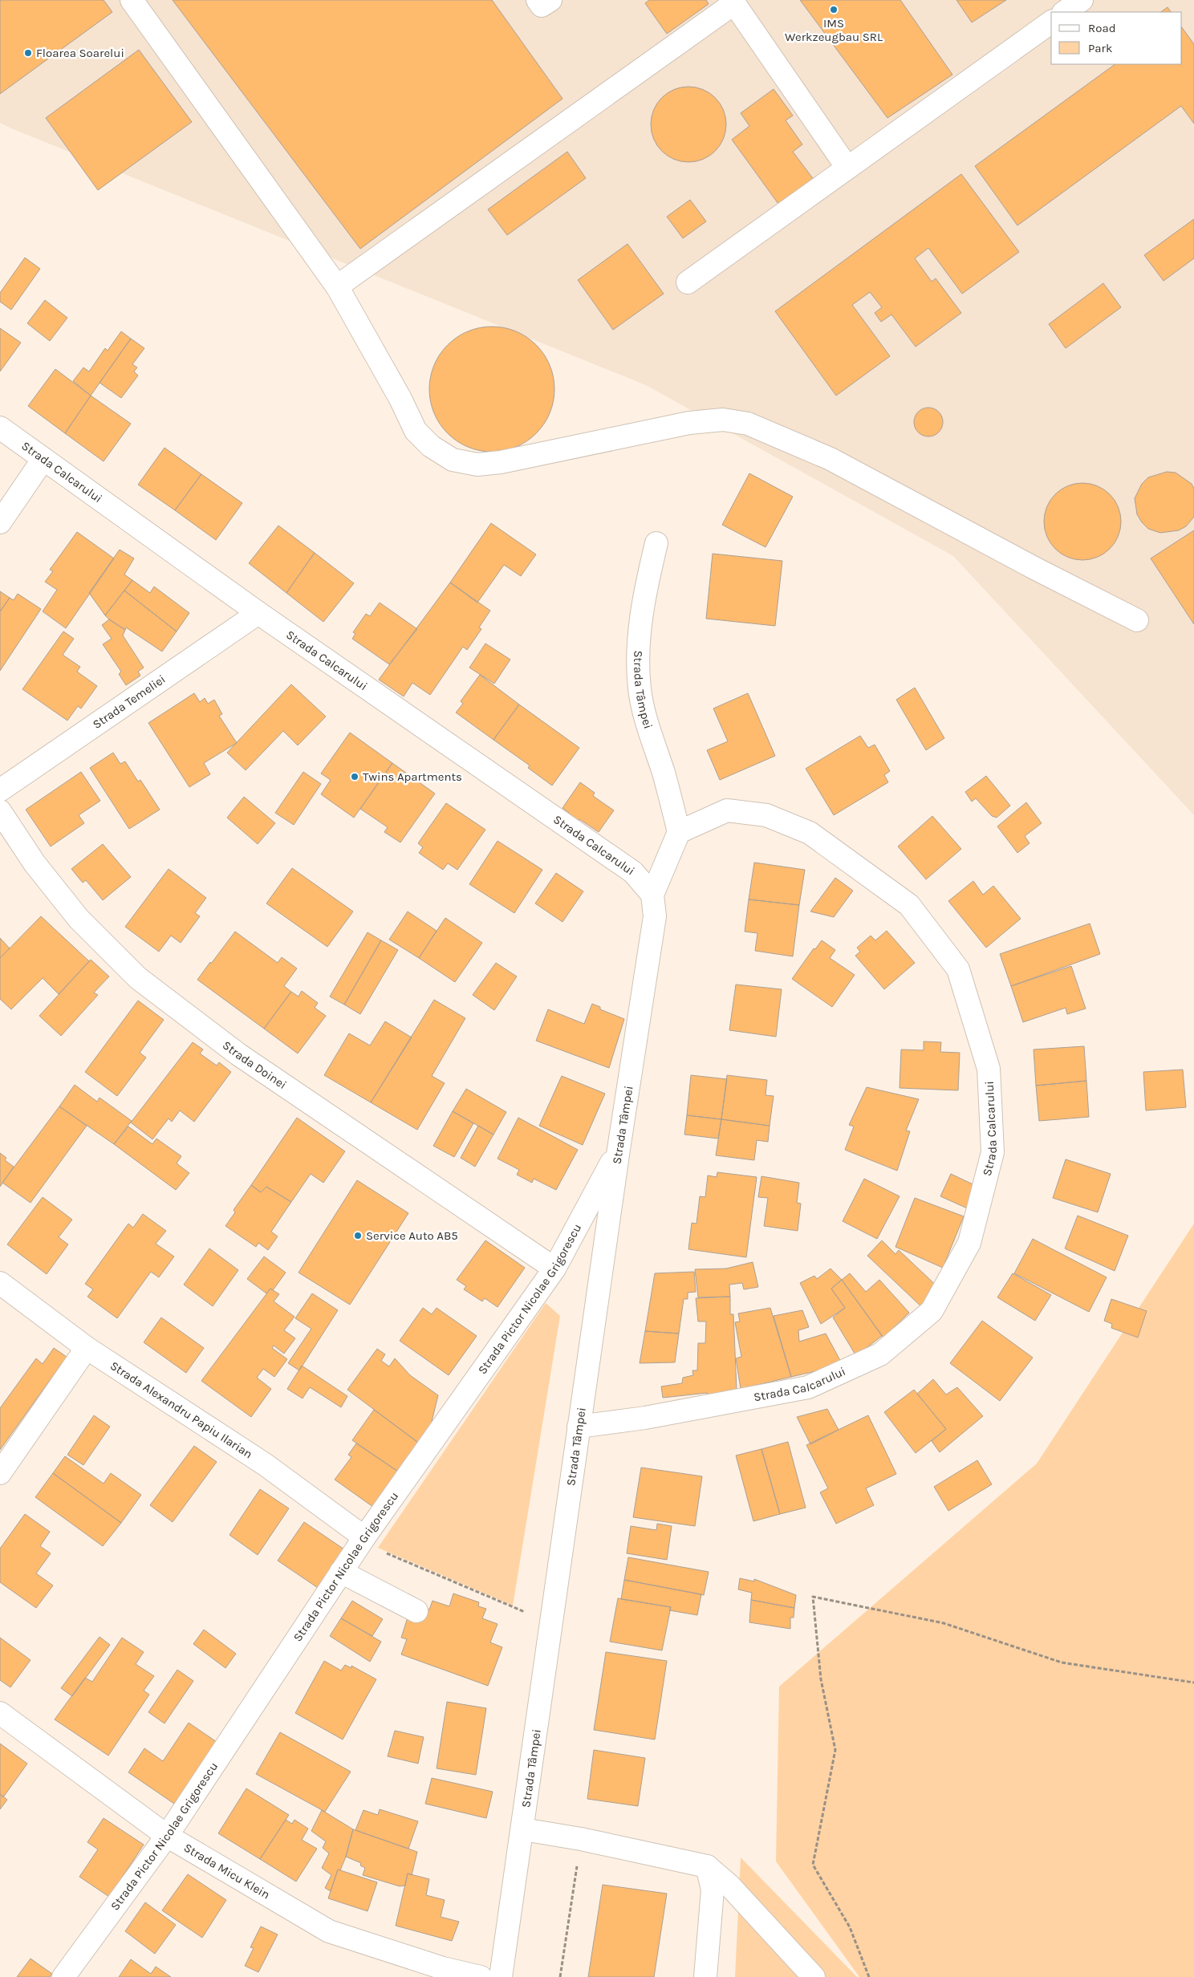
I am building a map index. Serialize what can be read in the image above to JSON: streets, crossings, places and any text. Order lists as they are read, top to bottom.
{
  "streets": {
    "street": [
      "Strada Calcarului",
      "Strada Tâmpei",
      "Strada Temeliei",
      "Strada Doinei",
      "Strada Pictor Nicolae Grigorescu",
      "Strada Alexandru Papiu Ilarian",
      "Strada Micu Klein"
    ]
  },
  "crossings": [
    ["Strada Calcarului", "Strada Tâmpei"],
    ["Strada Calcarului", "Strada Temeliei"],
    ["Strada Tâmpei", "Strada Pictor Nicolae Grigorescu"],
    ["Strada Doinei", "Strada Pictor Nicolae Grigorescu"],
    ["Strada Pictor Nicolae Grigorescu", "Strada Alexandru Papiu Ilarian"],
    ["Strada Pictor Nicolae Grigorescu", "Strada Micu Klein"]
  ],
  "places": [
    "IMS Werkzeugbau SRL",
    "Floarea Soarelui",
    "Twins Apartments",
    "Service Auto AB5"
  ],
  "legend": ["Road", "Park"]
}
